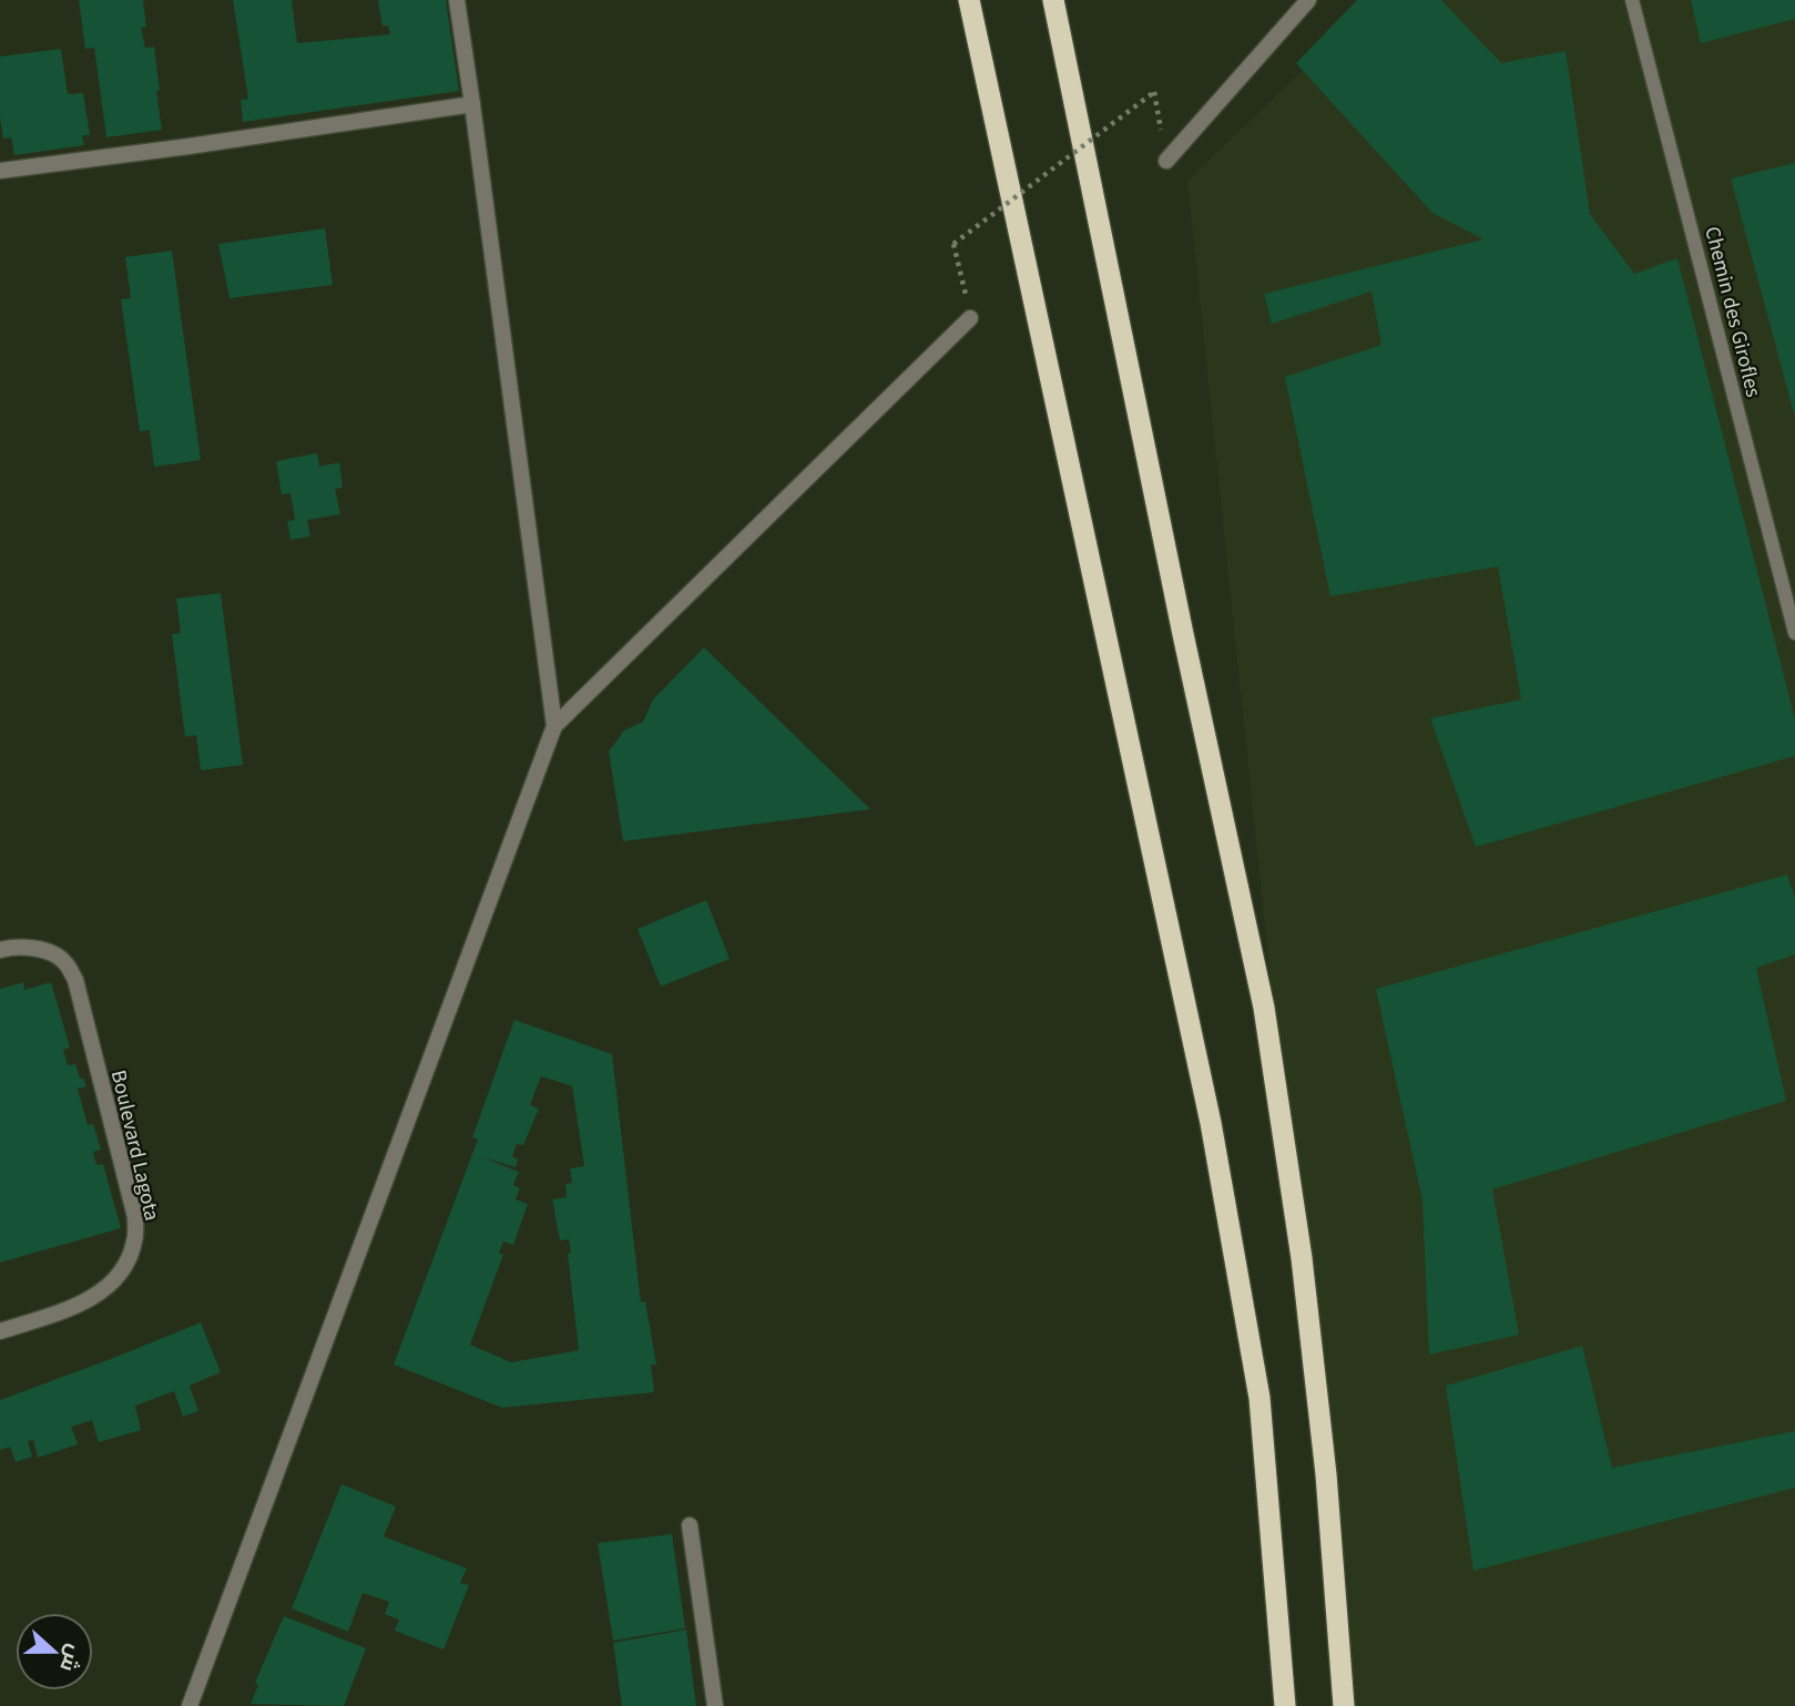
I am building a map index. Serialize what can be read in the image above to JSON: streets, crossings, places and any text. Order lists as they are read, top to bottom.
{
  "streets": {
    "street": ["Boulevard Lagota"],
    "lane": ["Chemin des Girofles"]
  },
  "north": "right"
}
